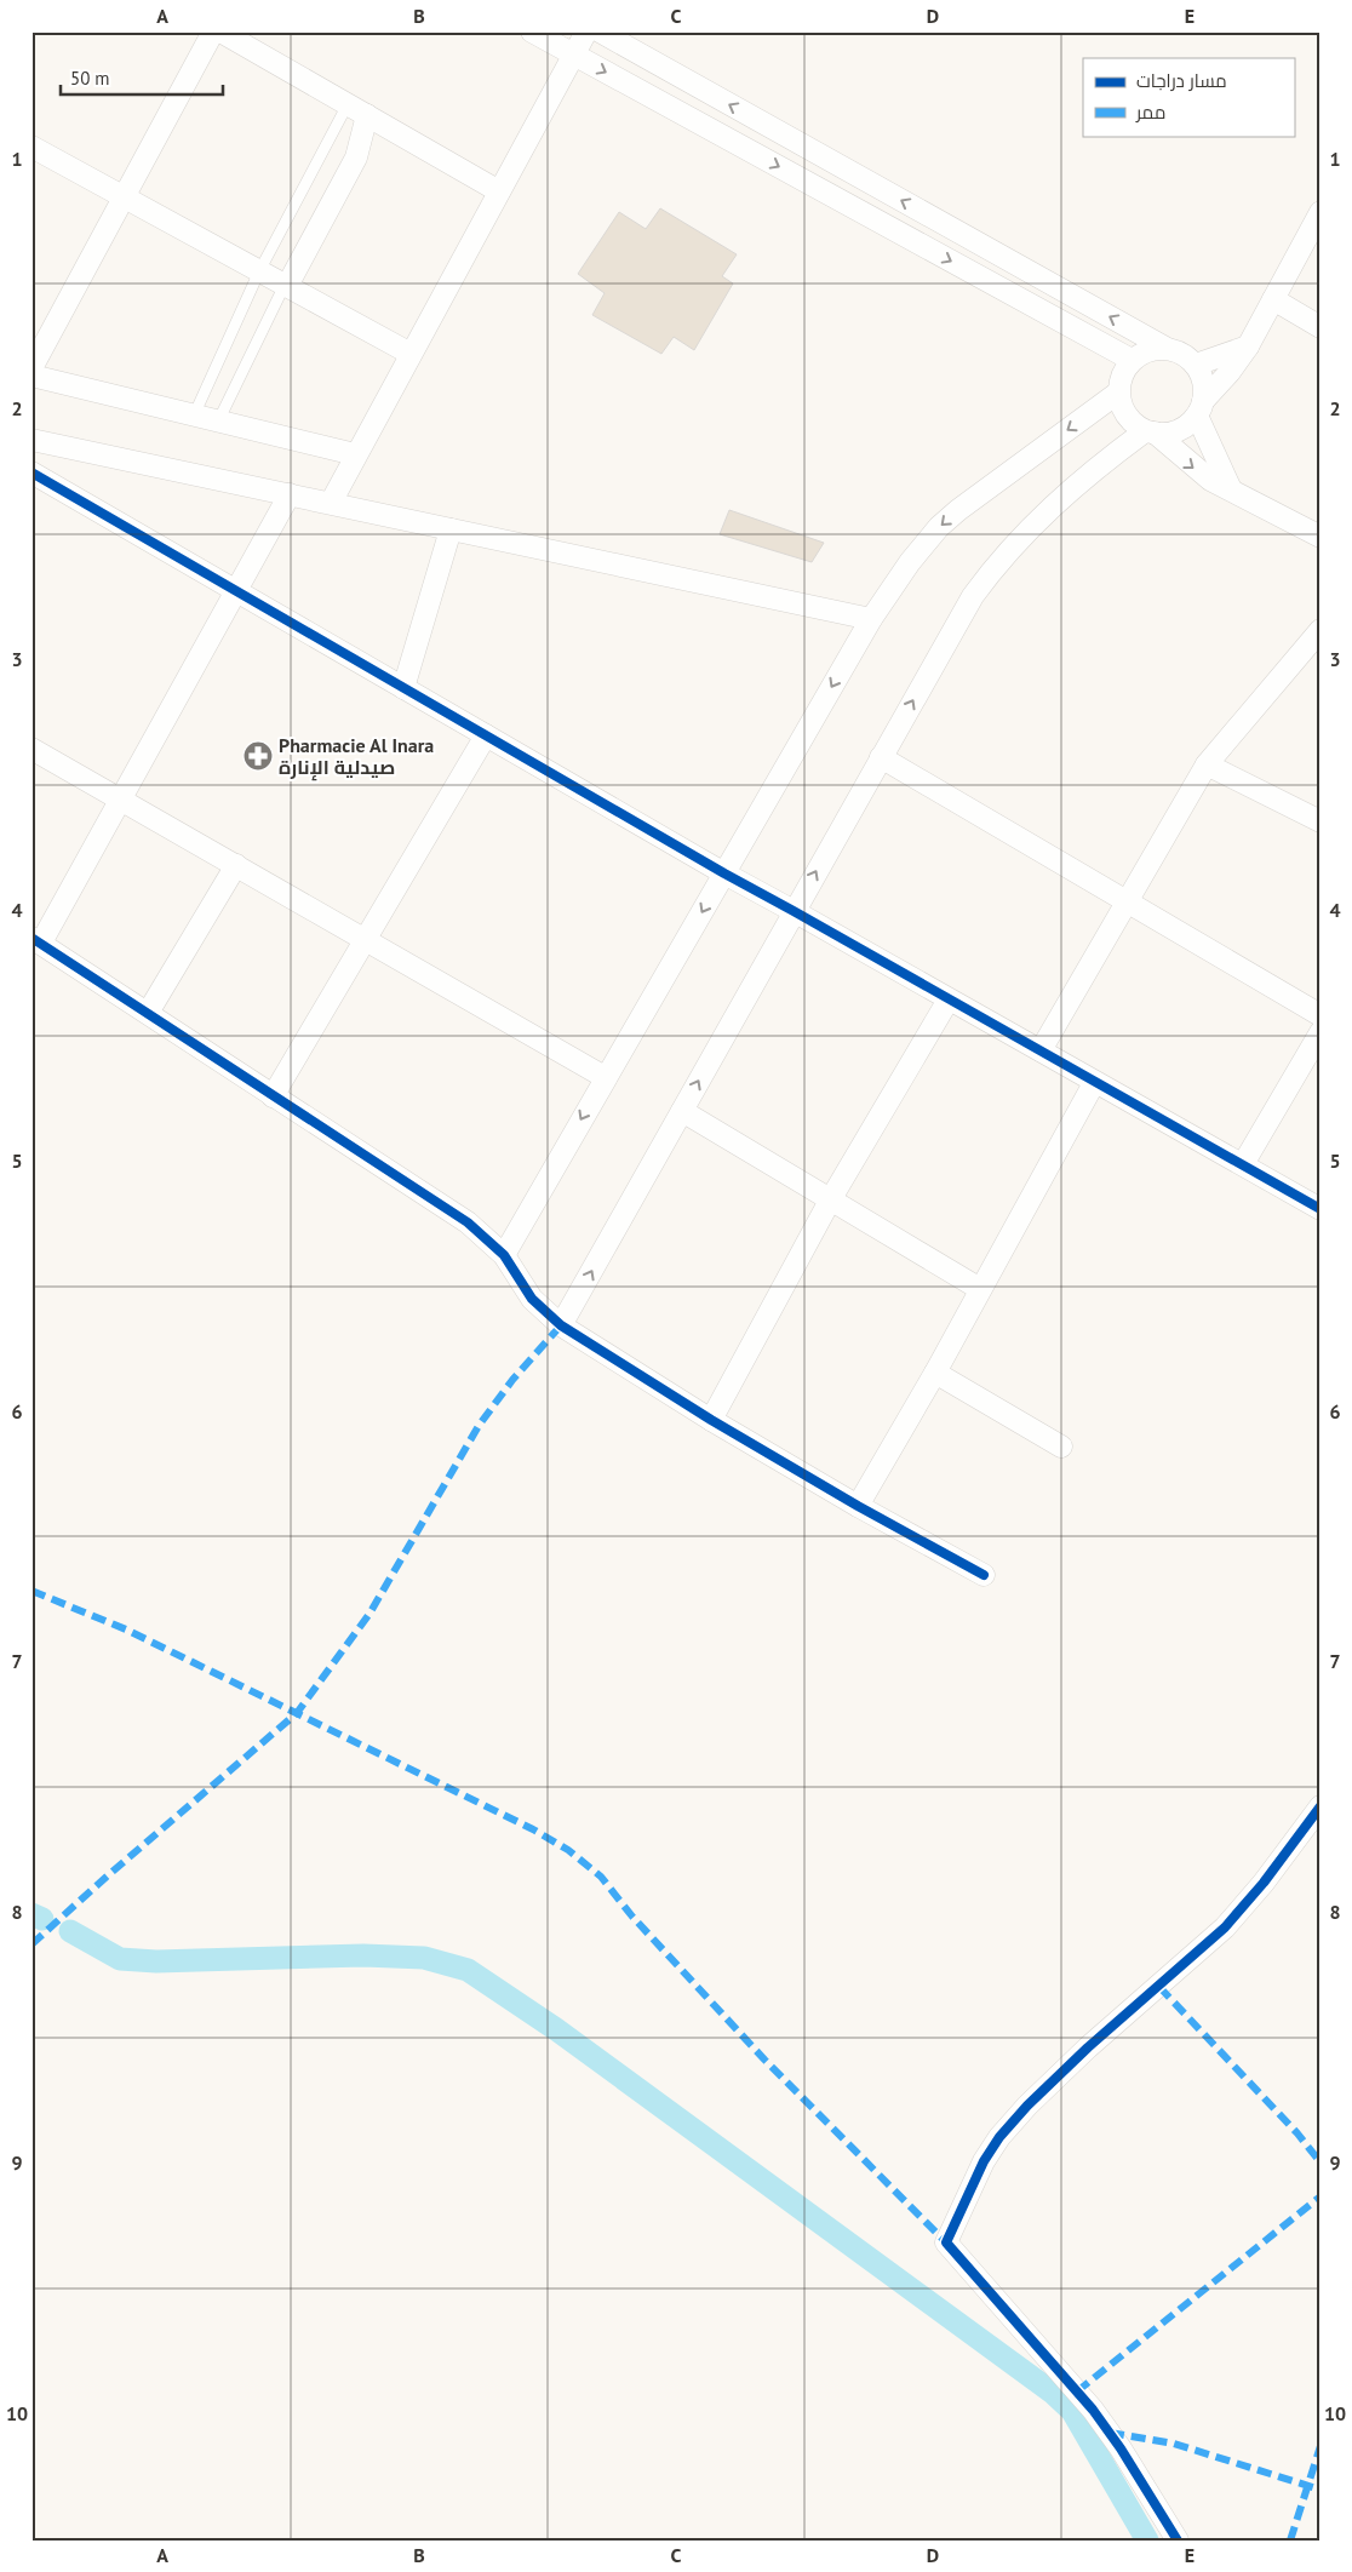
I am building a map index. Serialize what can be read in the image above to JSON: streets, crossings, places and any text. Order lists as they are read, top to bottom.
{
  "places": {
    "pharmacy": ["Pharmacie Al Inara صيدلية الإنارة"]
  },
  "legend": ["مسار دراجات", "ممر"],
  "scale_bar": "50 m",
  "grid": {
    "columns": [
      "A",
      "B",
      "C",
      "D",
      "E"
    ],
    "rows": [
      "1",
      "2",
      "3",
      "4",
      "5",
      "6",
      "7",
      "8",
      "9",
      "10"
    ]
  }
}
